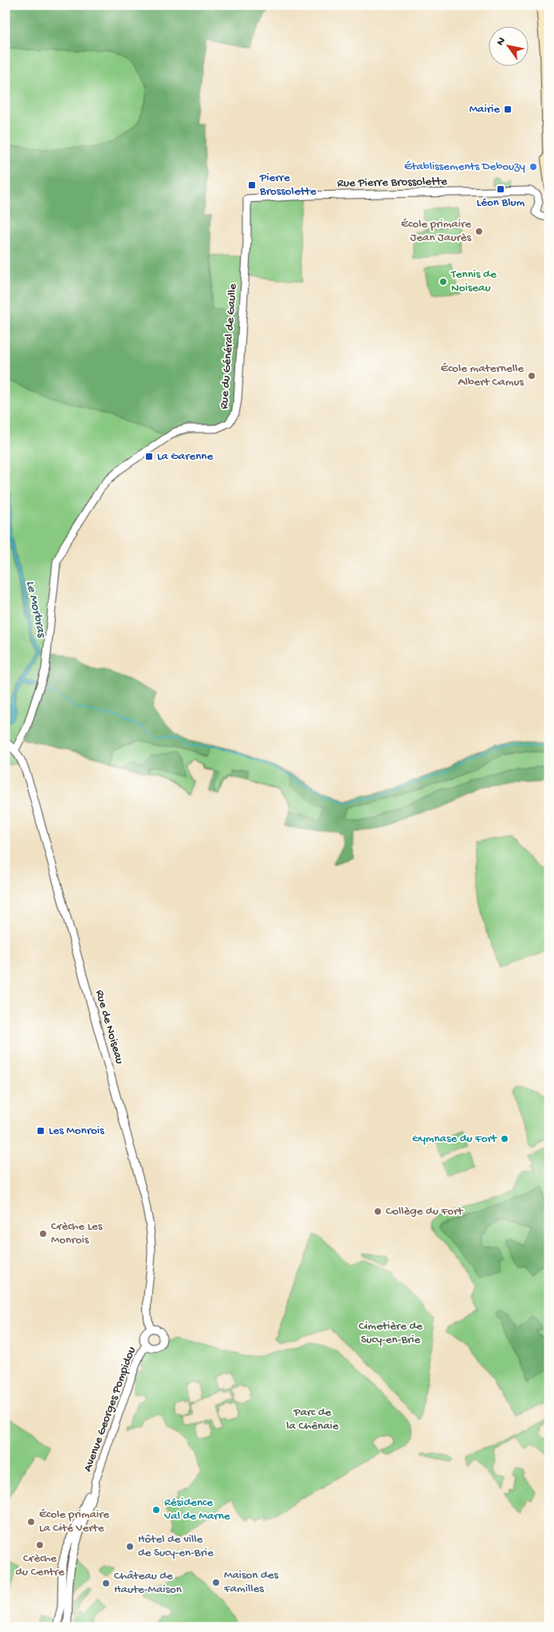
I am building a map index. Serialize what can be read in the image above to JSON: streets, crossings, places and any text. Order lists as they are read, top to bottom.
{
  "streets": {
    "street": [
      "Rue Pierre Brossolette",
      "Rue du Général de Gaulle",
      "Rue de Noiseau",
      "Avenue Georges Pompidou"
    ]
  },
  "crossings": [
    ["Rue Pierre Brossolette", "Rue du Général de Gaulle"],
    ["Rue du Général de Gaulle", "Rue de Noiseau"],
    ["Rue de Noiseau", "Avenue Georges Pompidou"]
  ],
  "water": ["Le Morbras"],
  "parks": ["Cimetière de Sucy-en-Brie", "Parc de la Chênaie"],
  "places": {
    "transit": [
      "Mairie",
      "Pierre Brossolette",
      "Léon Blum",
      "La Garenne",
      "Les Monrois"
    ],
    "other": [
      "Établissements Debouzy",
      "École primaire Jean Jaurès",
      "Tennis de Noiseau",
      "École maternelle Albert Camus",
      "Gymnase du Fort",
      "Collège du Fort",
      "Crèche Les Monrois",
      "Résidence Val de Marne",
      "École primaire La Cité Verte",
      "Crèche du Centre",
      "Hôtel de ville de Sucy-en-Brie",
      "Maison des Familles",
      "Château de Haute-Maison"
    ]
  },
  "north": "top left"
}
